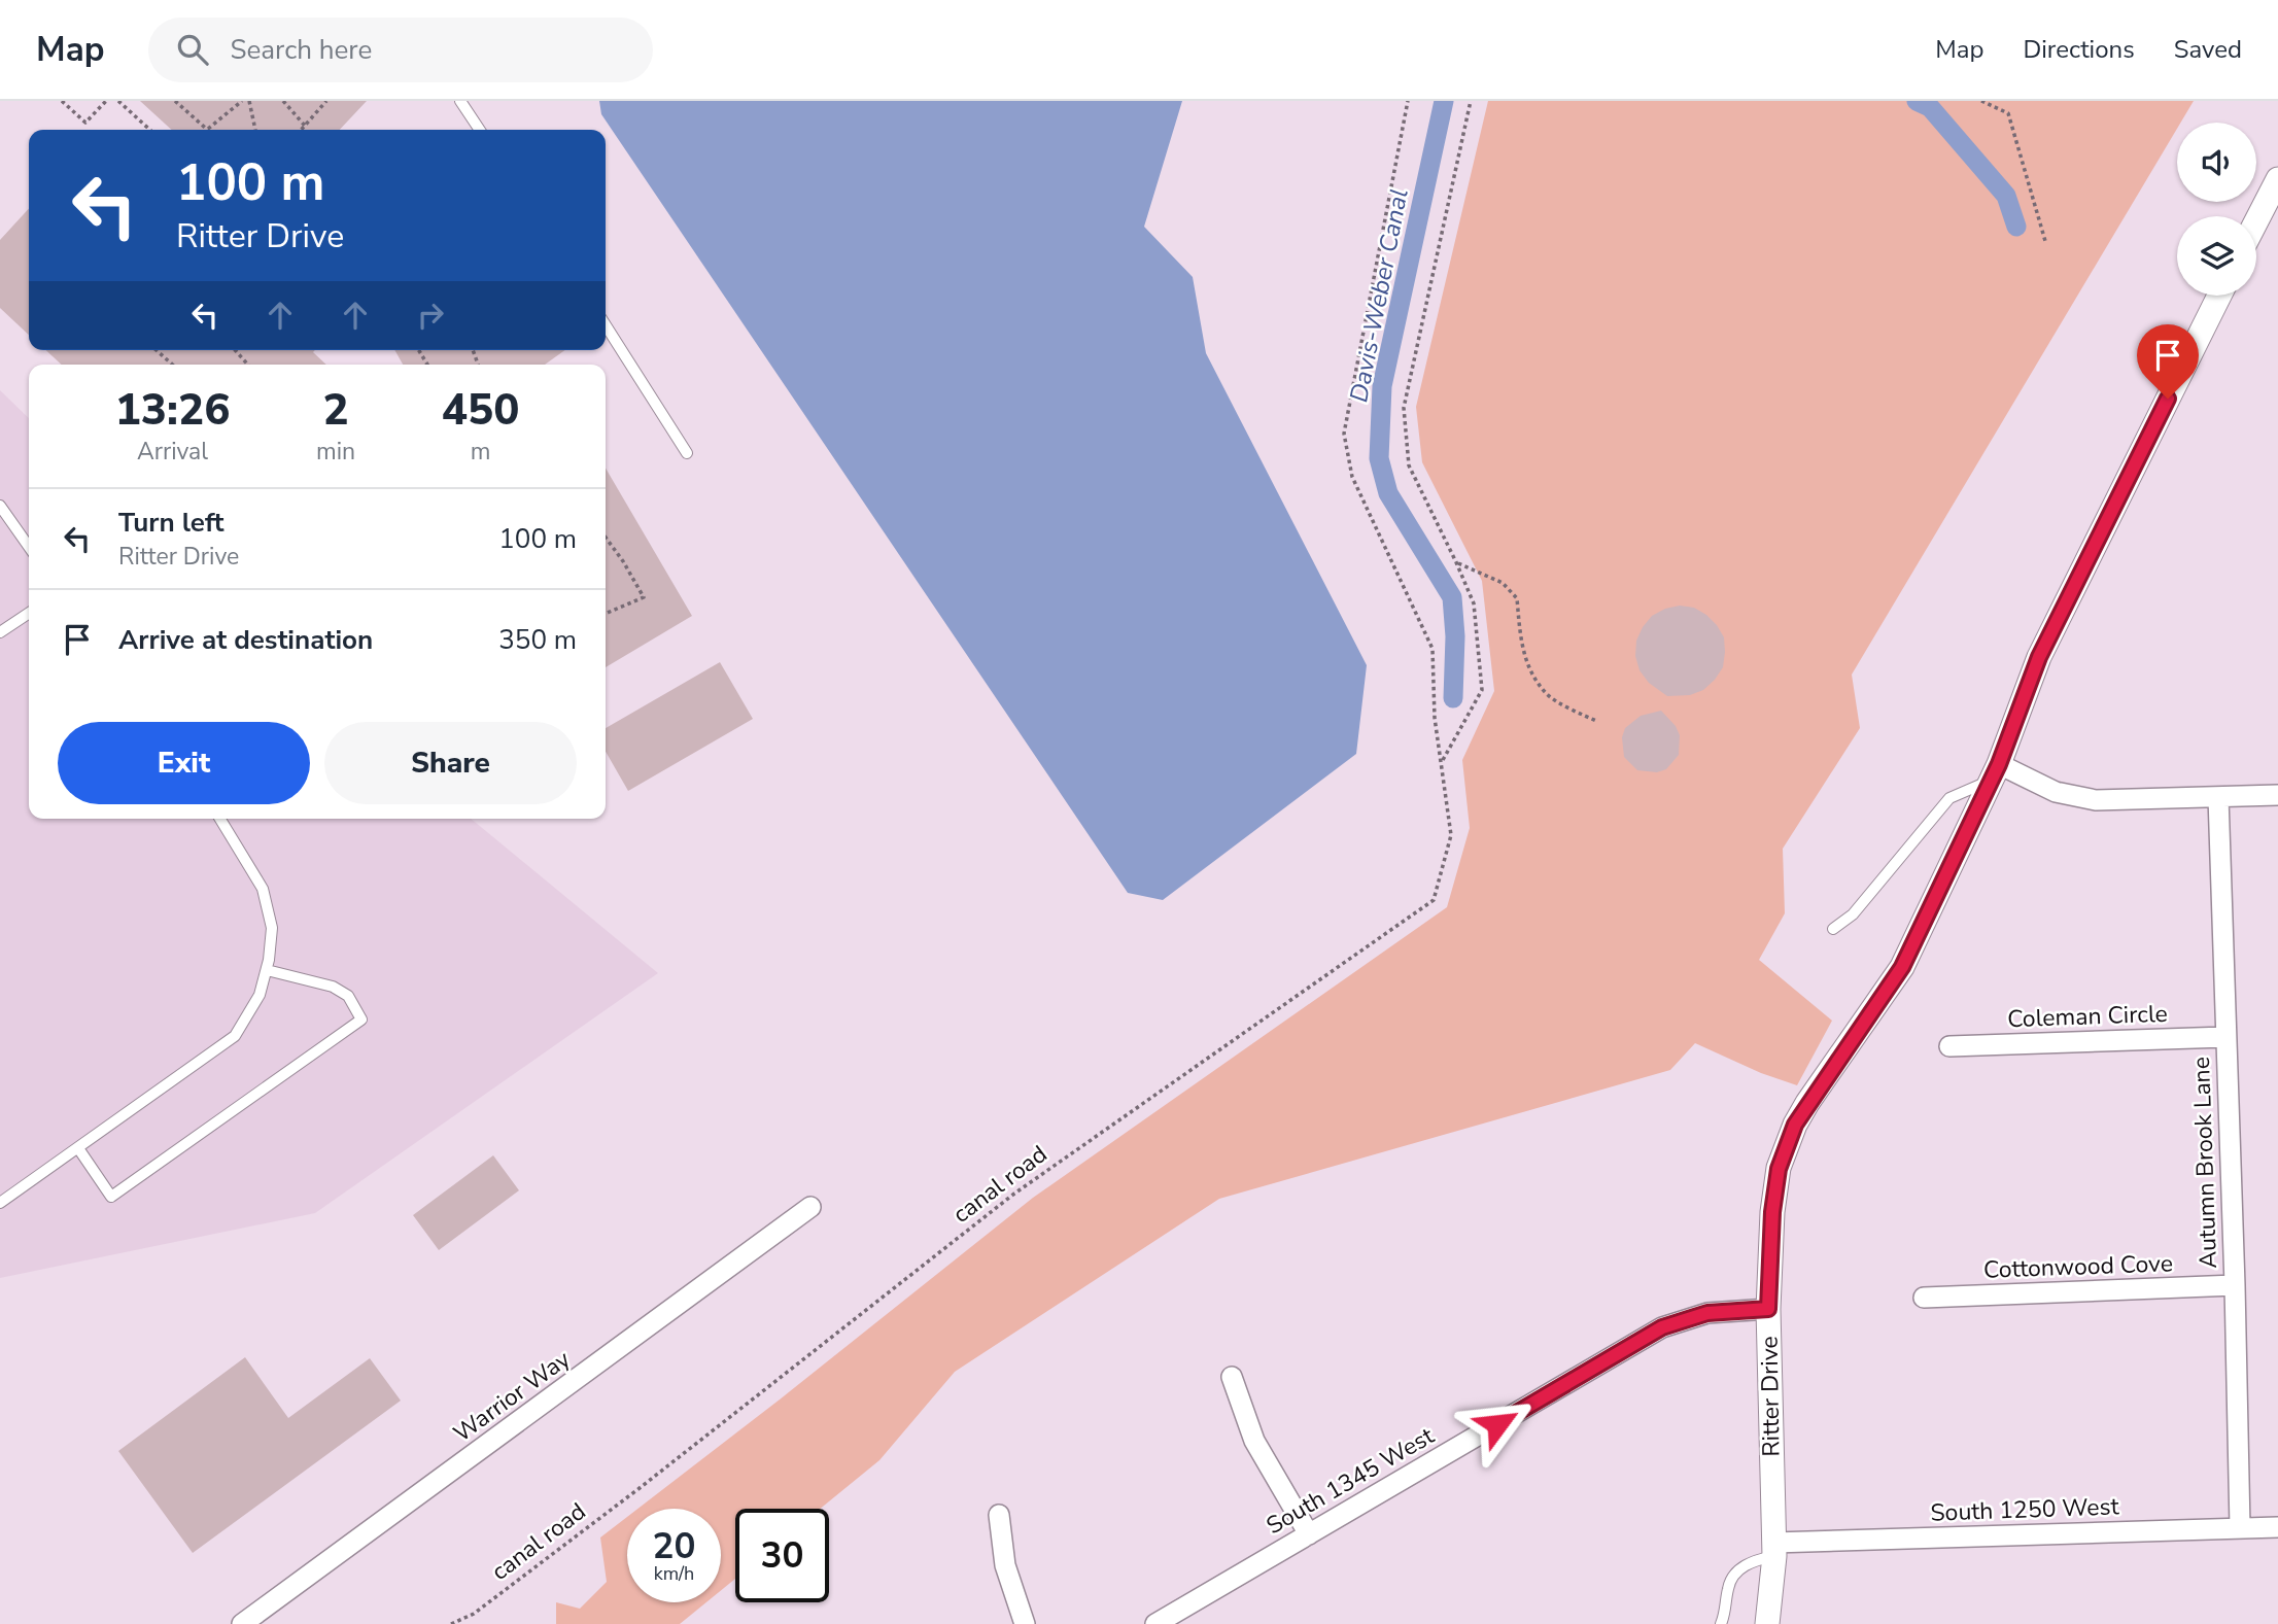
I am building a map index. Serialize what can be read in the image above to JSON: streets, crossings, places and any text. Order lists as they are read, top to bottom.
{
  "streets": {
    "street": [
      "Coleman Circle",
      "Autumn Brook Lane",
      "Cottonwood Cove",
      "Warrior Way",
      "Ritter Drive",
      "South 1345 West",
      "South 1250 West"
    ],
    "path": ["canal road"]
  },
  "crossings": [
    ["Coleman Circle", "Autumn Brook Lane"],
    ["Autumn Brook Lane", "Cottonwood Cove"],
    ["Autumn Brook Lane", "South 1250 West"],
    ["Ritter Drive", "South 1345 West"],
    ["Ritter Drive", "South 1250 West"]
  ],
  "water": ["Davis-Weber Canal"],
  "page": {
    "header": "Map",
    "search": "Search here",
    "nav": ["Map", "Directions", "Saved"],
    "turn": ["100 m", "Ritter Drive"],
    "eta": [
      "13:26",
      "Arrival",
      "2",
      "min",
      "450",
      "m"
    ],
    "list": [
      {
        "name": "Turn left",
        "note": "Ritter Drive",
        "value": "100 m"
      },
      {
        "name": "Arrive at destination",
        "value": "350 m"
      }
    ],
    "buttons": ["Exit", "Share"],
    "speed": "20 km/h",
    "limit": "30"
  }
}
